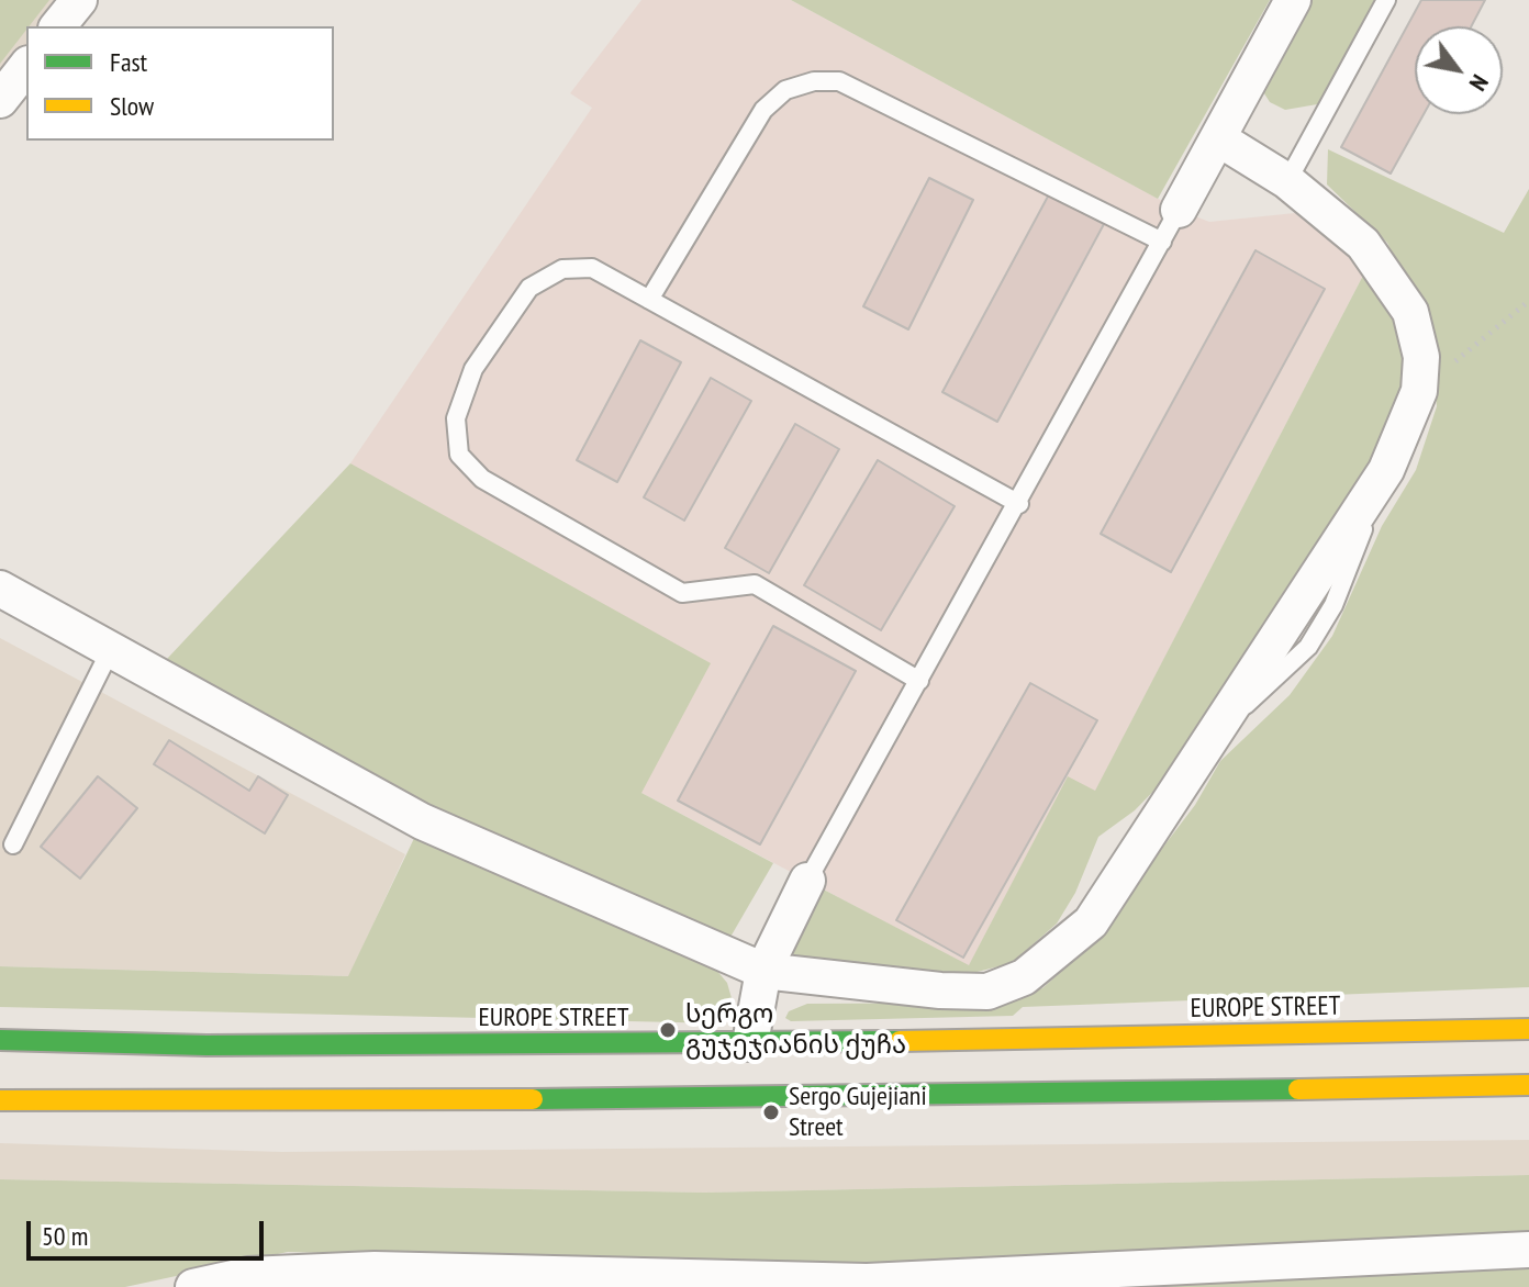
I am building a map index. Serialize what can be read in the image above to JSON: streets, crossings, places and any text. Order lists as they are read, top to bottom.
{
  "streets": {
    "main road": ["EUROPE STREET"]
  },
  "places": ["სერგო გუჯეჯიანის ქუჩა", "Sergo Gujejiani Street"],
  "legend": ["Fast", "Slow"],
  "scale_bar": "50 m",
  "north": "bottom right"
}
